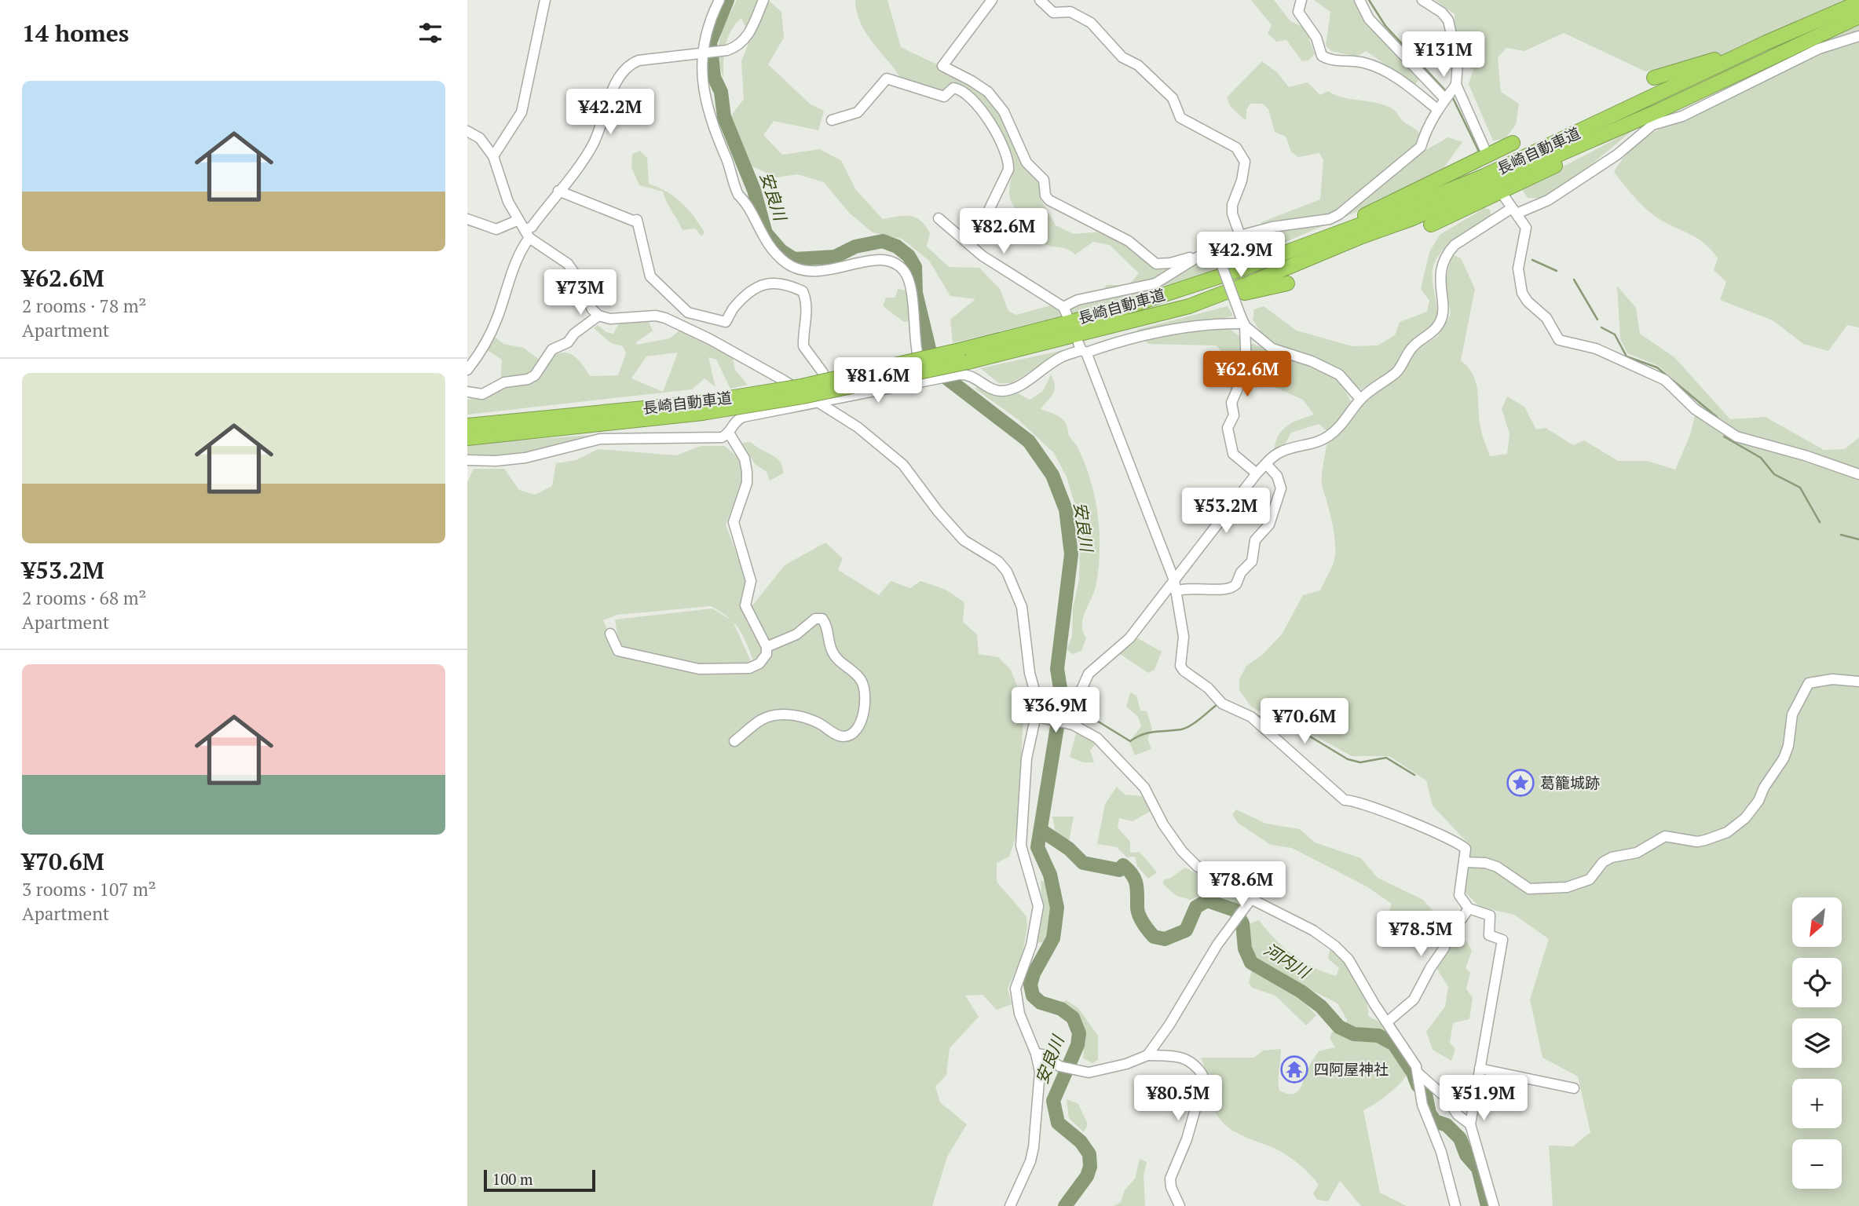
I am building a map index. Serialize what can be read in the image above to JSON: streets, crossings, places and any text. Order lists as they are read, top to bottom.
{
  "streets": {
    "highway": ["長崎自動車道"]
  },
  "water": ["安良川", "河内川"],
  "places": {
    "place": ["葛籠城跡"],
    "temple": ["四阿屋神社"]
  },
  "scale_bar": "100 m",
  "north": "bottom left",
  "page": {
    "heading": "14 homes",
    "price": [
      "¥131M",
      "¥42.2M",
      "¥82.6M",
      "¥42.9M",
      "¥73M",
      "¥62.6M",
      "¥81.6M",
      "¥53.2M",
      "¥36.9M",
      "¥70.6M",
      "¥78.6M",
      "¥78.5M",
      "¥80.5M",
      "¥51.9M"
    ],
    "list": [
      {
        "name": "¥62.6M",
        "note": "2 rooms · 78 m² · Apartment"
      },
      {
        "name": "¥53.2M",
        "note": "2 rooms · 68 m² · Apartment"
      },
      {
        "name": "¥70.6M",
        "note": "3 rooms · 107 m² · Apartment"
      }
    ],
    "map_buttons": ["+", "−"],
    "scale": "100 m"
  }
}
